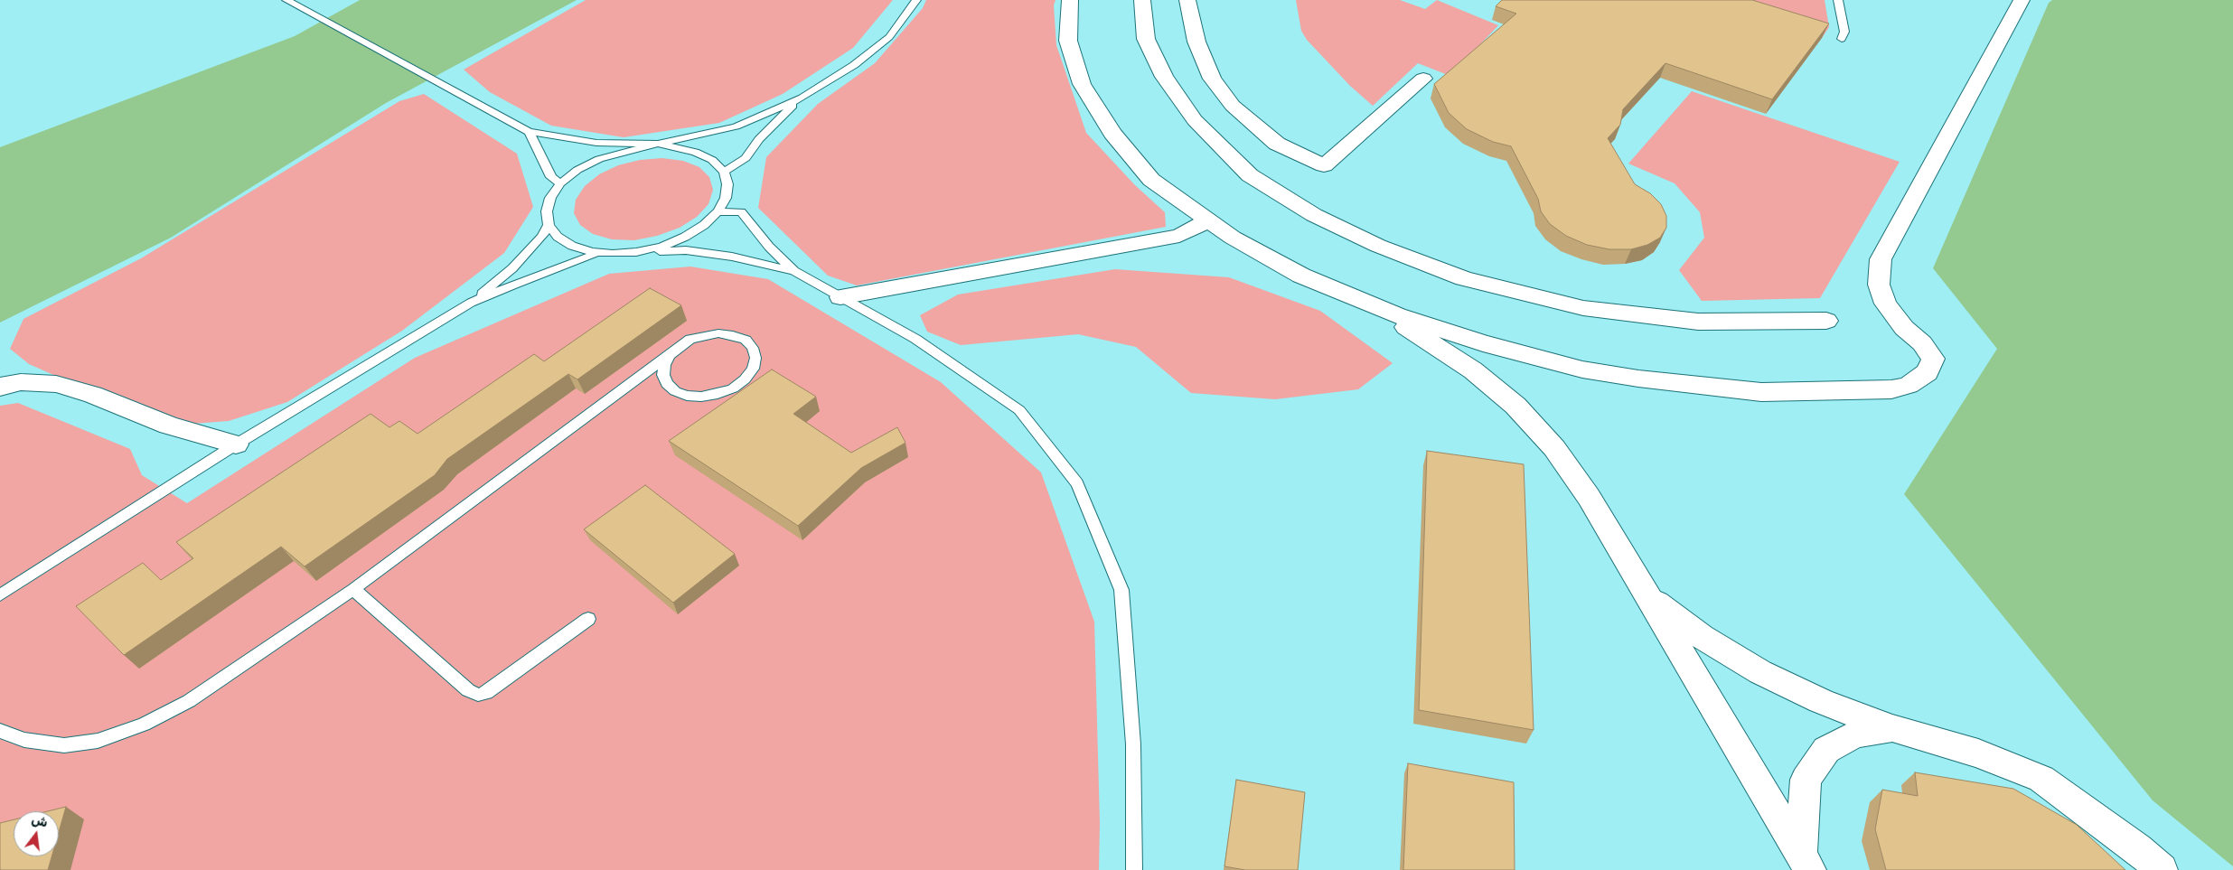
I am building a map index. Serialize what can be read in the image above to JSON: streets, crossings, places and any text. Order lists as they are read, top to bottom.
{
  "north": "top"
}
